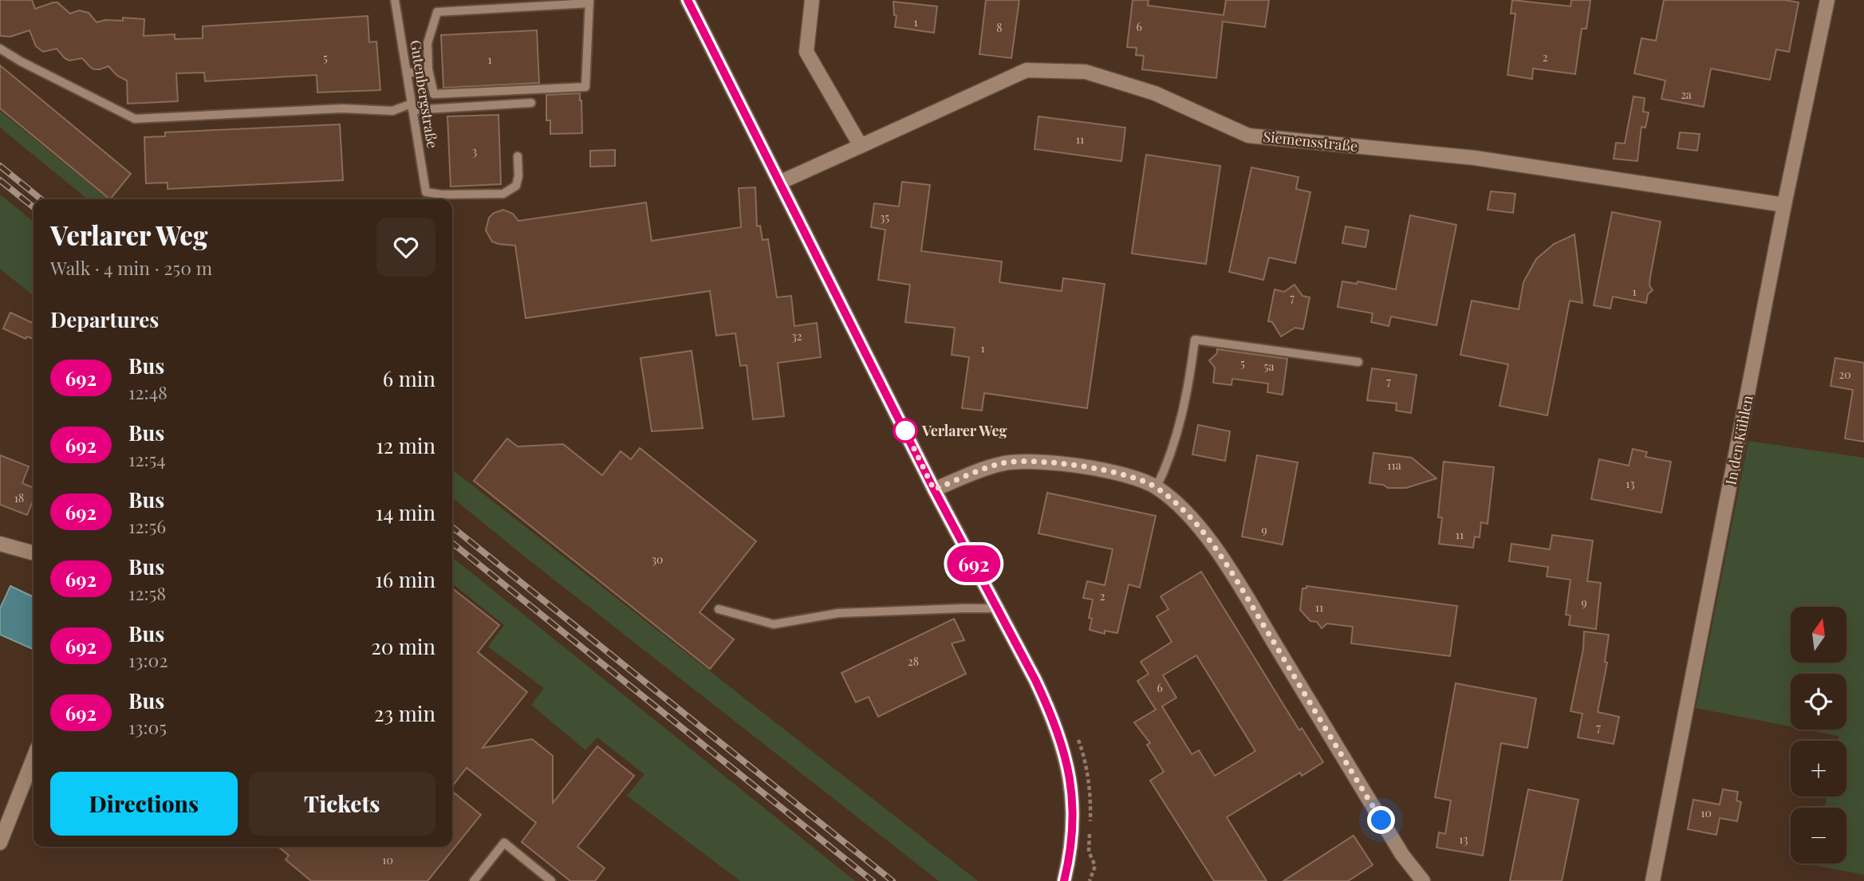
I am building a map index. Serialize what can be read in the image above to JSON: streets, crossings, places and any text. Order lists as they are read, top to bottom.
{
  "streets": {
    "street": ["Siemensstraße", "In den Kühlen"],
    "lane": ["Gutenbergstraße"]
  },
  "crossings": [
    ["Siemensstraße", "In den Kühlen"]
  ],
  "places": ["Verlarer Weg"],
  "lines": ["bus line 692"],
  "house_numbers": [
    "1",
    "6",
    "8",
    "2",
    "5",
    "1",
    "2a",
    "11",
    "3",
    "35",
    "1",
    "7",
    "32",
    "1",
    "5",
    "5a",
    "20",
    "7",
    "11a",
    "13",
    "18",
    "9",
    "11",
    "30",
    "2",
    "9",
    "11",
    "28",
    "6",
    "7",
    "10",
    "13",
    "10"
  ],
  "north": "top",
  "page": {
    "on_map": "692",
    "heading": [
      ["Verlarer Weg", "Walk · 4 min · 250 m"],
      "Departures"
    ],
    "list": [
      {
        "mark": "692",
        "name": "Bus",
        "note": "12:48",
        "value": "6 min"
      },
      {
        "mark": "692",
        "name": "Bus",
        "note": "12:54",
        "value": "12 min"
      },
      {
        "mark": "692",
        "name": "Bus",
        "note": "12:56",
        "value": "14 min"
      },
      {
        "mark": "692",
        "name": "Bus",
        "note": "12:58",
        "value": "16 min"
      },
      {
        "mark": "692",
        "name": "Bus",
        "note": "13:02",
        "value": "20 min"
      },
      {
        "mark": "692",
        "name": "Bus",
        "note": "13:05",
        "value": "23 min"
      }
    ],
    "map_buttons": ["+", "−"],
    "buttons": ["Directions", "Tickets"]
  }
}
